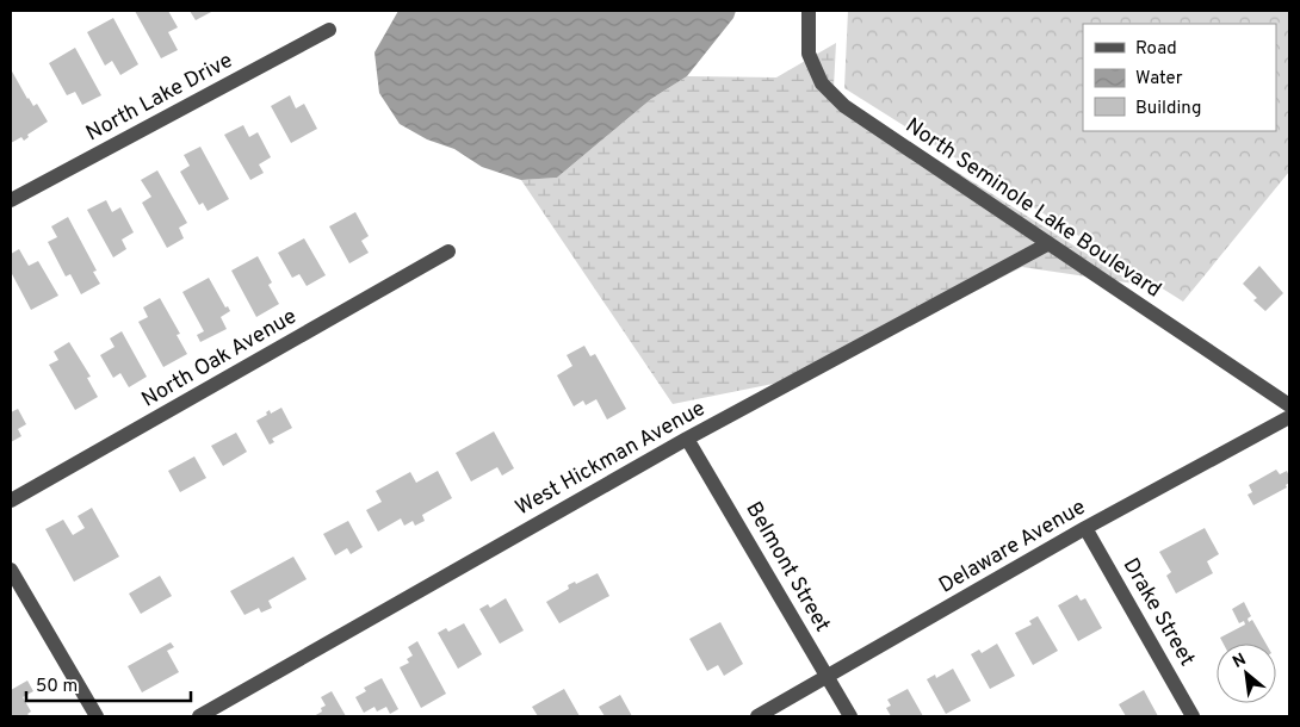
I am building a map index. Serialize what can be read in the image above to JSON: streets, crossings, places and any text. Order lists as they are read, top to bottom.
{
  "streets": {
    "street": [
      "North Lake Drive",
      "North Seminole Lake Boulevard",
      "North Oak Avenue",
      "West Hickman Avenue",
      "Delaware Avenue",
      "Belmont Street",
      "Drake Street"
    ]
  },
  "crossings": [
    ["North Seminole Lake Boulevard", "West Hickman Avenue"],
    ["West Hickman Avenue", "Belmont Street"],
    ["Delaware Avenue", "Belmont Street"],
    ["Delaware Avenue", "Drake Street"]
  ],
  "legend": ["Road", "Water", "Building"],
  "scale_bar": "50 m",
  "north": "top left"
}
